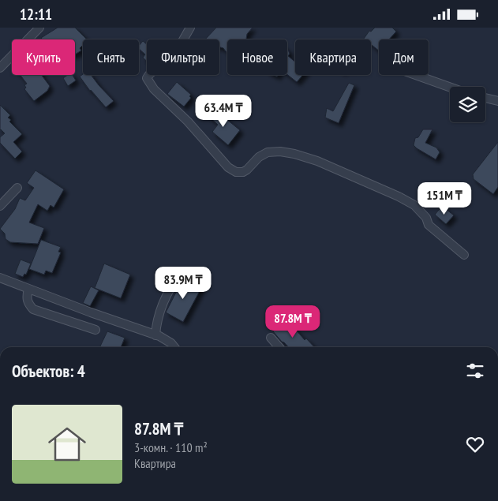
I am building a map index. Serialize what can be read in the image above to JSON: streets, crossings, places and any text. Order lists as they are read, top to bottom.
{
  "page": {
    "status": "12:11",
    "chip": [
      "Купить",
      "Снять",
      "Фильтры",
      "Новое",
      "Квартира",
      "Дом"
    ],
    "price": [
      "63.4M ₸",
      "151M ₸",
      "83.9M ₸",
      "87.8M ₸"
    ],
    "heading": "Объектов: 4",
    "list": [
      {
        "name": "87.8M ₸",
        "note": "3-комн. · 110 m² · Квартира"
      }
    ]
  }
}
